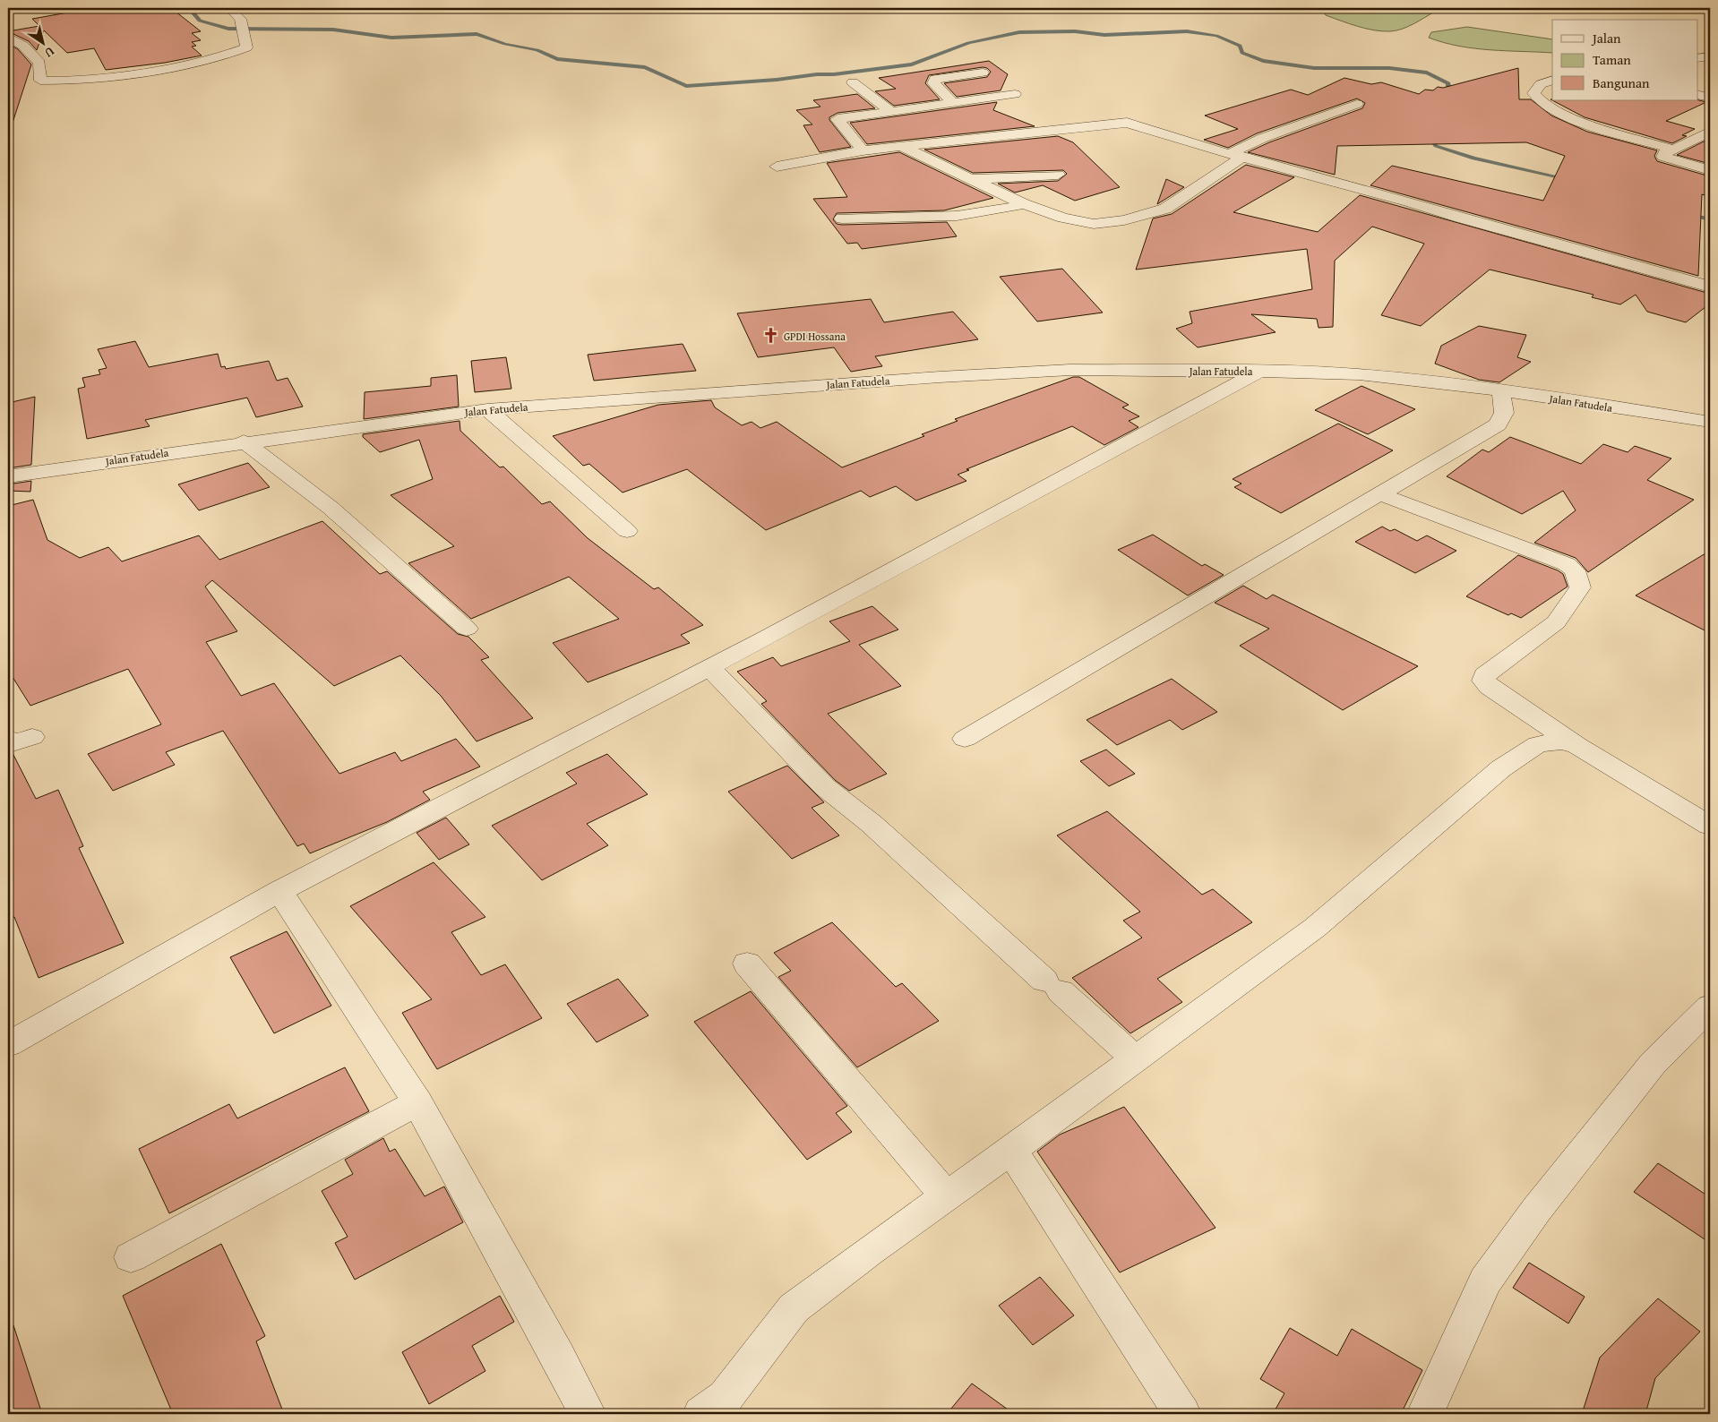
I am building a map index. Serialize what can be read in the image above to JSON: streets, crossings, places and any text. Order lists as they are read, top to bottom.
{
  "streets": {
    "street": ["Jalan Fatudela"]
  },
  "places": {
    "church": ["GPDI Hossana"]
  },
  "legend": ["Jalan", "Taman", "Bangunan"],
  "north": "bottom right"
}
